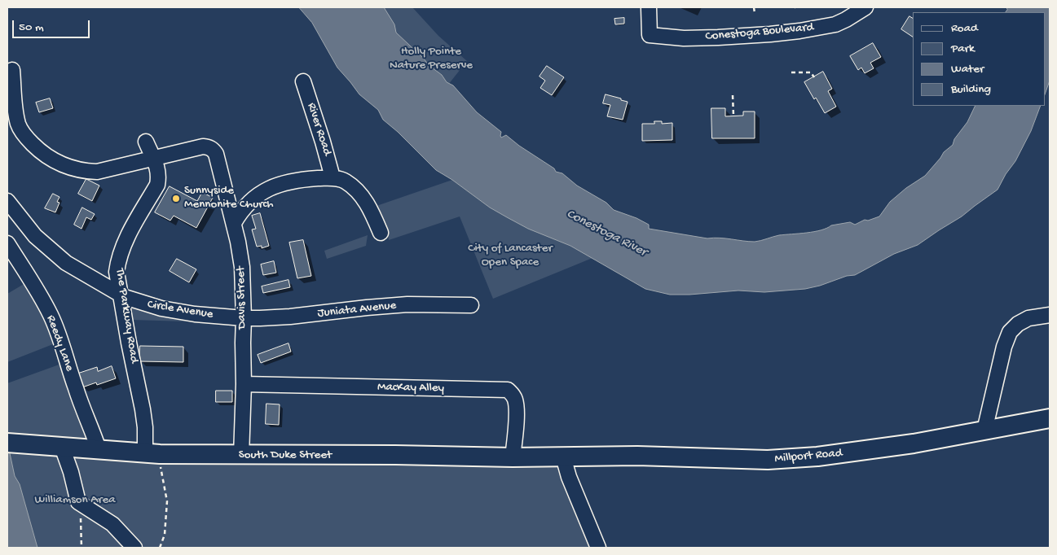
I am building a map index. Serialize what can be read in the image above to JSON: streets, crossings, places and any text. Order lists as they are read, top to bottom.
{
  "streets": {
    "main road": ["South Duke Street", "Millport Road"],
    "street": [
      "Conestoga Boulevard",
      "River Road",
      "Davis Street",
      "Circle Avenue",
      "Juniata Avenue",
      "The Parkway Road",
      "Reedy Lane",
      "MacKay Alley"
    ]
  },
  "crossings": [
    ["Davis Street", "Circle Avenue"],
    ["Davis Street", "Juniata Avenue"],
    ["Davis Street", "The Parkway Road"],
    ["Davis Street", "MacKay Alley"],
    ["Davis Street", "South Duke Street"],
    ["Circle Avenue", "Juniata Avenue"],
    ["Circle Avenue", "The Parkway Road"],
    ["The Parkway Road", "South Duke Street"],
    ["Reedy Lane", "South Duke Street"],
    ["MacKay Alley", "South Duke Street"],
    ["South Duke Street", "Millport Road"]
  ],
  "water": ["Conestoga River"],
  "parks": ["Holly Pointe Nature Preserve", "City of Lancaster Open Space", "Williamson Area"],
  "places": ["Sunnyside Mennonite Church"],
  "legend": [
    "Road",
    "Park",
    "Water",
    "Building"
  ],
  "scale_bar": "50 m"
}
